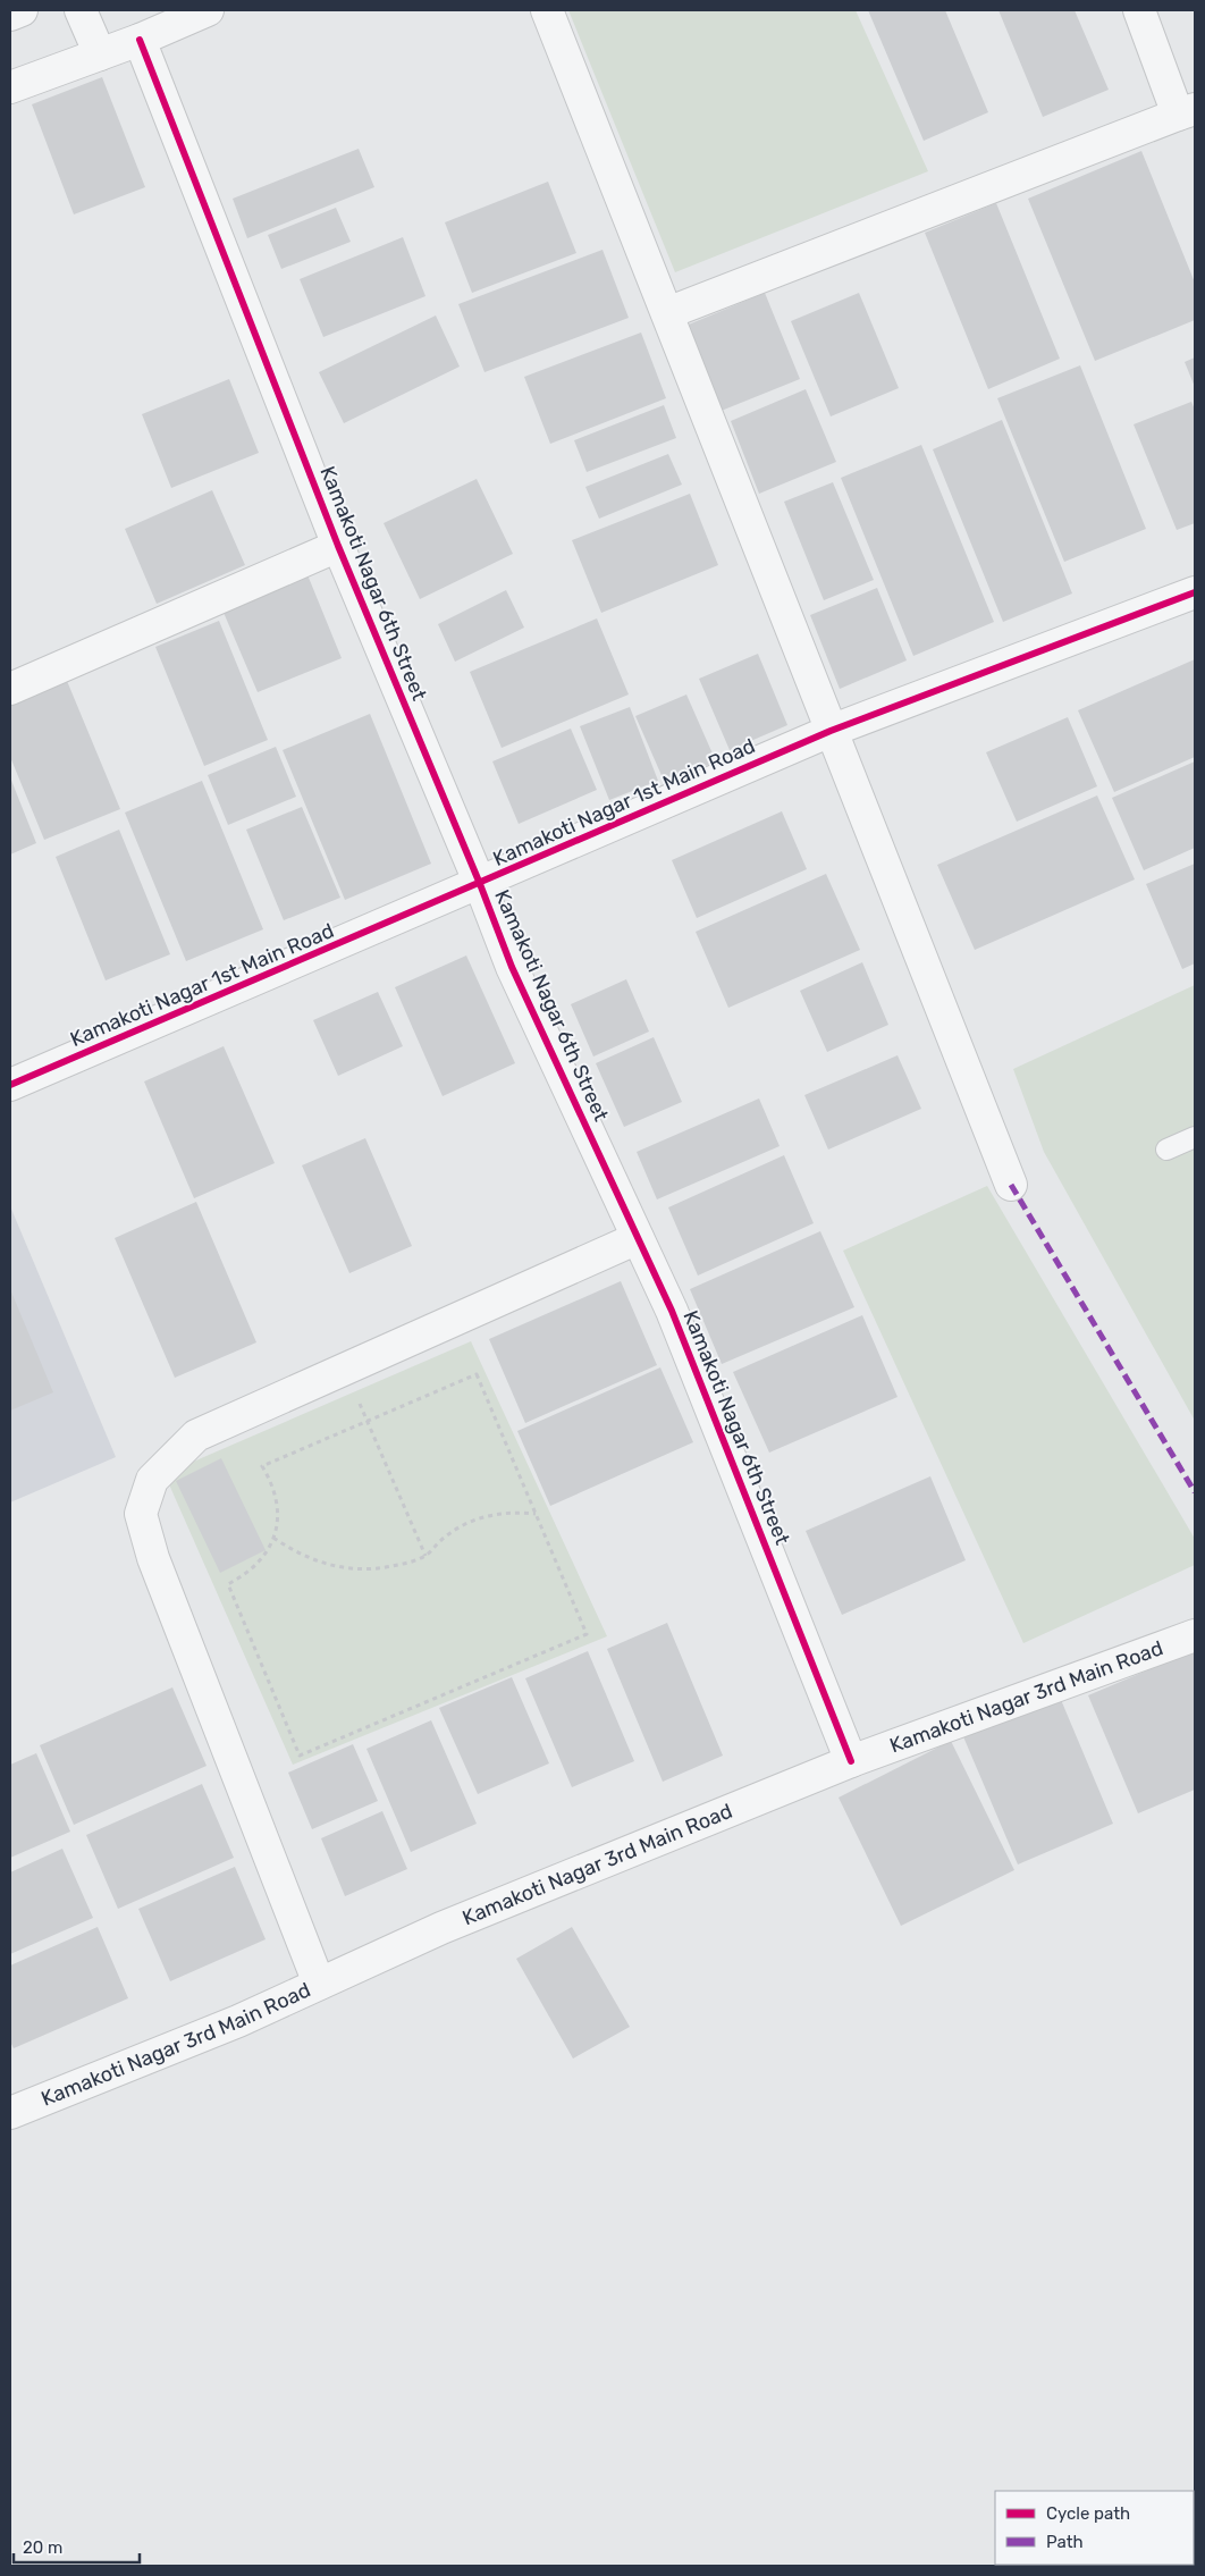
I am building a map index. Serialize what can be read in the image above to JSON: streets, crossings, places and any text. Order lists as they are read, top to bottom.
{
  "streets": {
    "street": ["Kamakoti Nagar 6th Street", "Kamakoti Nagar 1st Main Road", "Kamakoti Nagar 3rd Main Road"]
  },
  "crossings": [
    ["Kamakoti Nagar 6th Street", "Kamakoti Nagar 1st Main Road"],
    ["Kamakoti Nagar 6th Street", "Kamakoti Nagar 3rd Main Road"]
  ],
  "legend": ["Cycle path", "Path"],
  "scale_bar": "20 m"
}
